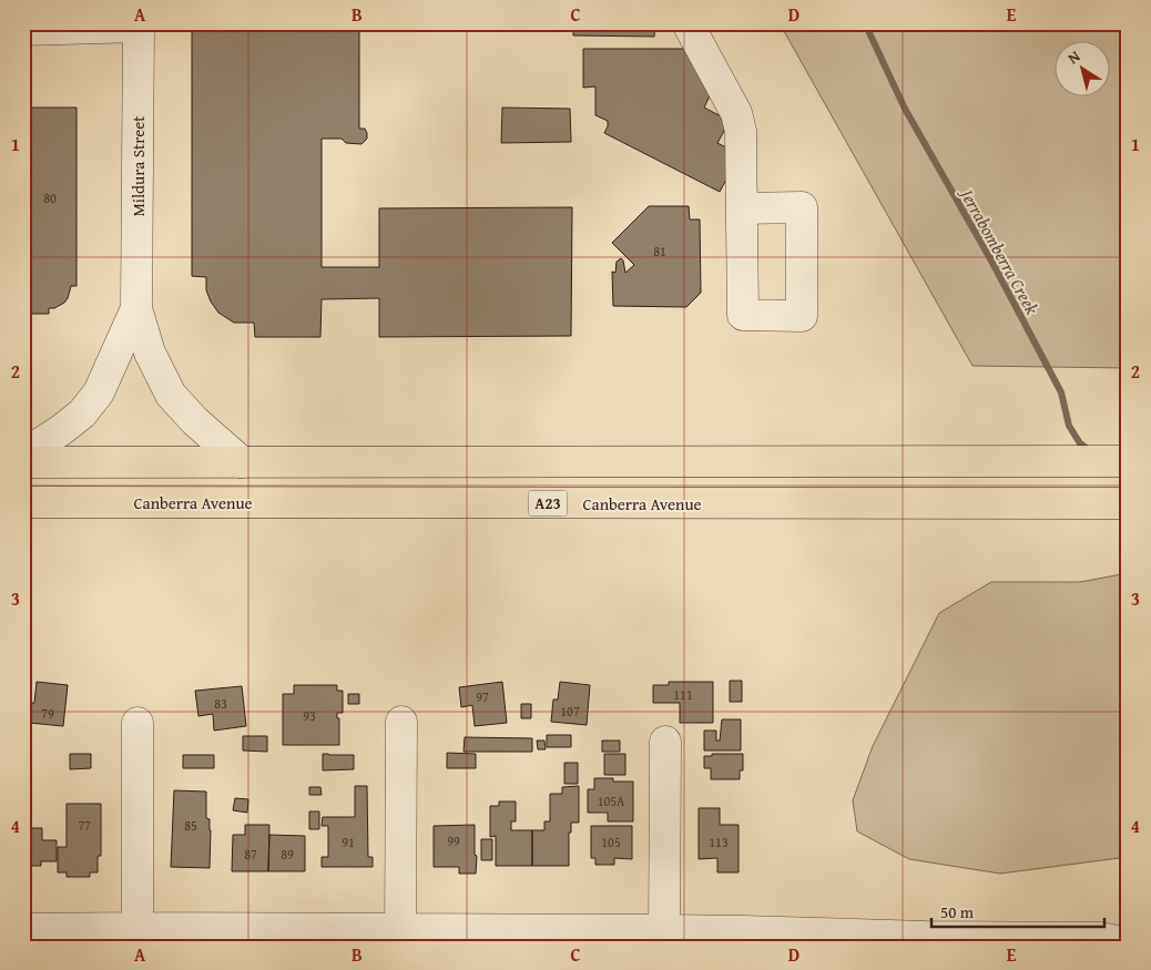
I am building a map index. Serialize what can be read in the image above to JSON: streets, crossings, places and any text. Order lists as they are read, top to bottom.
{
  "streets": {
    "highway": ["Canberra Avenue", "A23"],
    "street": ["Mildura Street"]
  },
  "water": ["Jerrabomberra Creek"],
  "house_numbers": [
    "80",
    "81",
    "111",
    "97",
    "83",
    "107",
    "79",
    "93",
    "105A",
    "77",
    "85",
    "99",
    "91",
    "105",
    "113",
    "87",
    "89"
  ],
  "scale_bar": "50 m",
  "north": "top left",
  "grid": {
    "columns": [
      "A",
      "B",
      "C",
      "D",
      "E"
    ],
    "rows": [
      "1",
      "2",
      "3",
      "4"
    ]
  }
}
